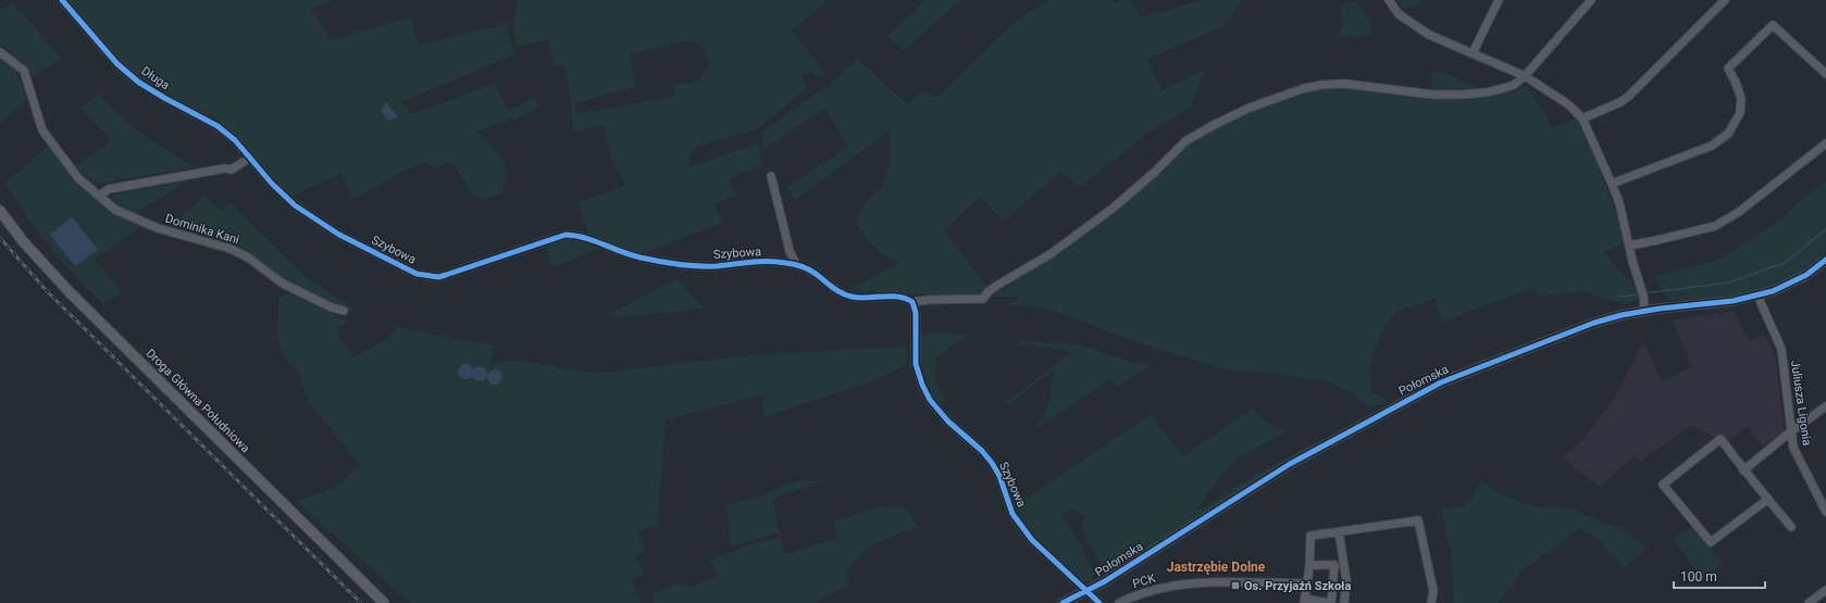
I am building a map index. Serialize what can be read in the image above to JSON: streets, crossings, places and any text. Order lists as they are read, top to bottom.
{
  "streets": {
    "main road": ["Droga Główna Południowa"],
    "street": [
      "Długa",
      "Dominika Kani",
      "Szybowa",
      "Połomska",
      "Juliusza Ligonia",
      "PCK"
    ]
  },
  "crossings": [
    ["Długa", "Szybowa"],
    ["Szybowa", "Połomska"],
    ["Połomska", "Juliusza Ligonia"]
  ],
  "districts": ["Jastrzębie Dolne"],
  "places": {
    "transit": ["Os. Przyjaźń Szkoła"]
  },
  "scale_bar": "100 m"
}
